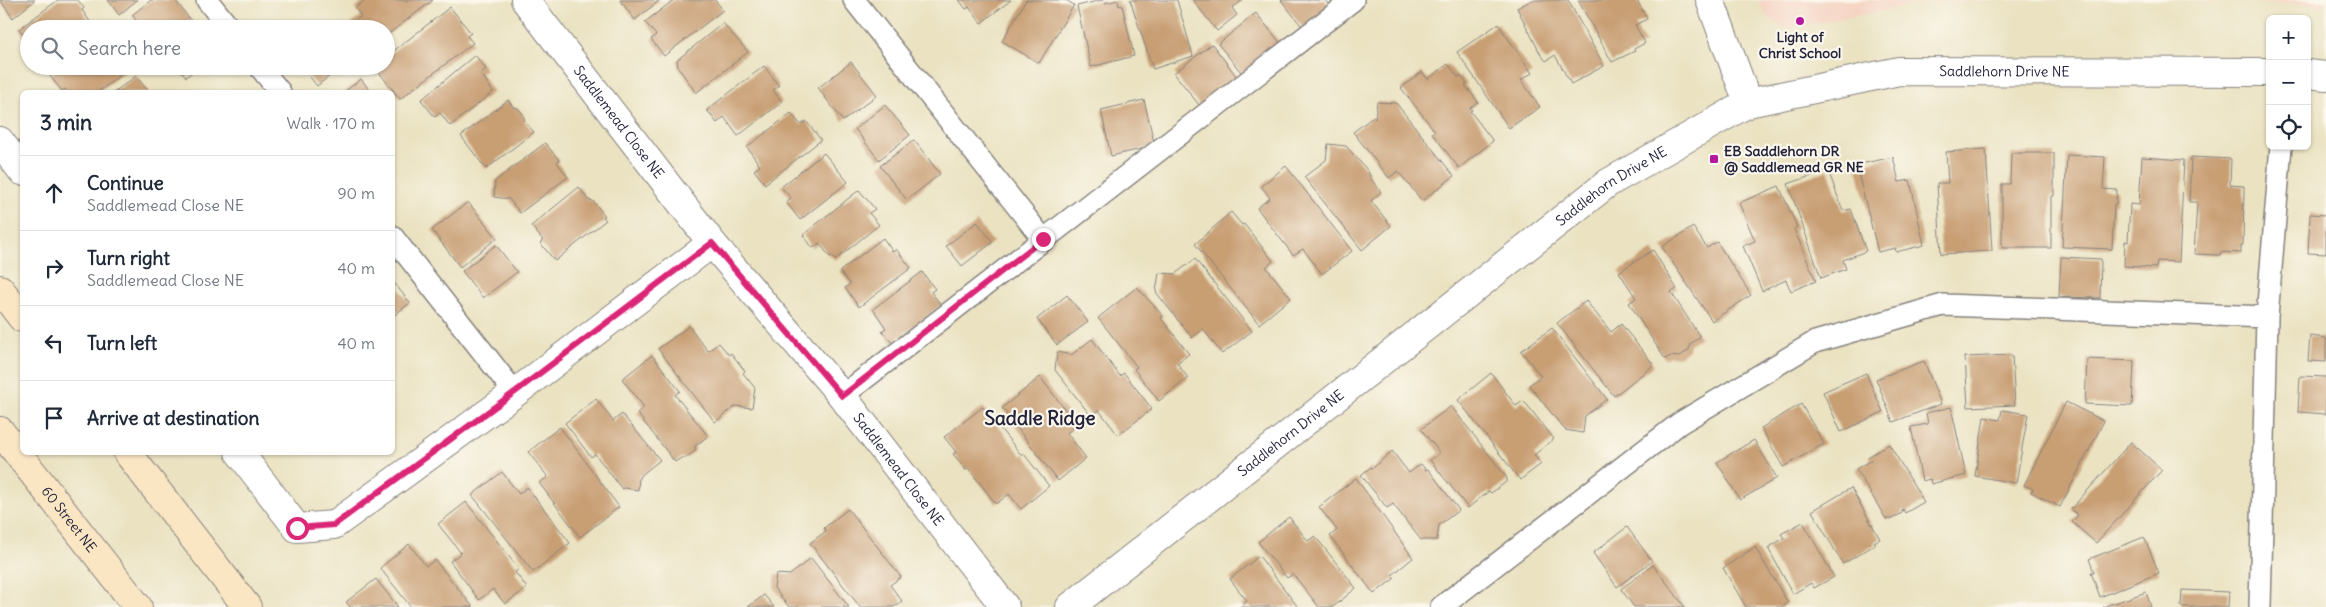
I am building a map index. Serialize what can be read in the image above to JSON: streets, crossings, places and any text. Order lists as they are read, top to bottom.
{
  "streets": {
    "main road": ["60 Street NE"],
    "street": ["Saddlehorn Drive NE", "Saddlemead Close NE"]
  },
  "districts": ["Saddle Ridge"],
  "places": {
    "other": ["Light of Christ School"],
    "transit": ["EB Saddlehorn DR @ Saddlemead GR NE"]
  },
  "page": {
    "map_buttons": ["+", "−"],
    "search": "Search here",
    "heading": ["3 min", "Walk · 170 m"],
    "list": [
      ["Continue", "Saddlemead Close NE", "90 m"],
      ["Turn right", "Saddlemead Close NE", "40 m"],
      ["Turn left", "40 m"],
      "Arrive at destination"
    ]
  }
}
